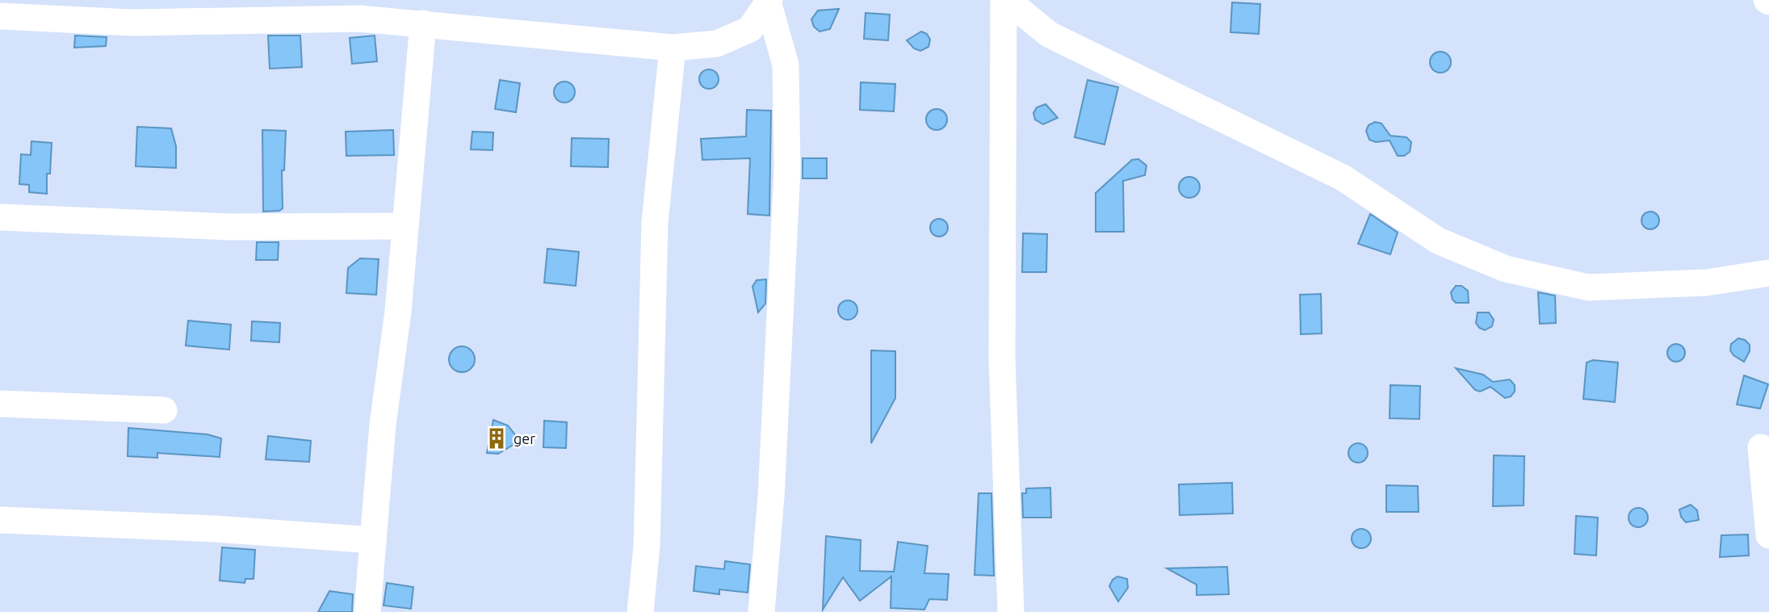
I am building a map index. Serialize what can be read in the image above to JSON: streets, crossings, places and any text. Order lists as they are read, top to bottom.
{
  "places": {
    "building": ["ger"]
  }
}
